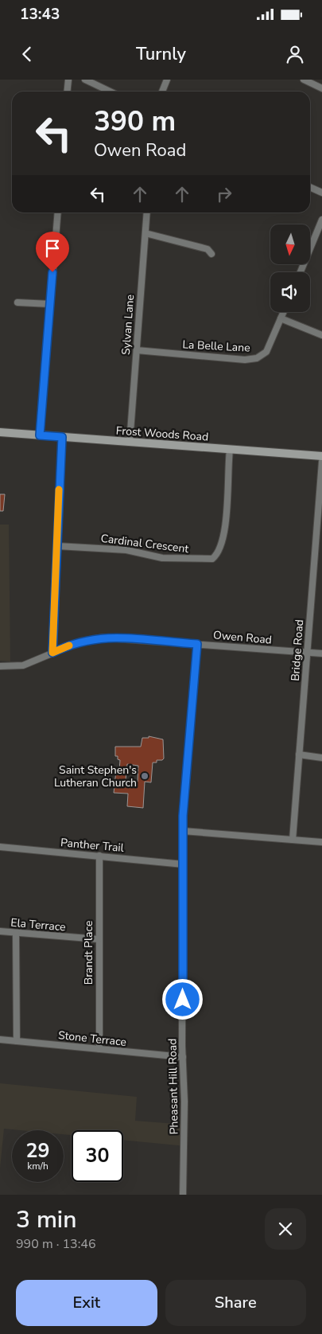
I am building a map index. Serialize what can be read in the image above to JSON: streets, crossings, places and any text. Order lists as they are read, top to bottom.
{
  "streets": {
    "street": [
      "Sylvan Lane",
      "La Belle Lane",
      "Frost Woods Road",
      "Cardinal Crescent",
      "Owen Road",
      "Bridge Road",
      "Panther Trail",
      "Ela Terrace",
      "Brandt Place",
      "Stone Terrace",
      "Pheasant Hill Road"
    ]
  },
  "crossings": [
    ["Sylvan Lane", "La Belle Lane"],
    ["Sylvan Lane", "Frost Woods Road"],
    ["Frost Woods Road", "Cardinal Crescent"],
    ["Owen Road", "Bridge Road"],
    ["Owen Road", "Pheasant Hill Road"],
    ["Panther Trail", "Brandt Place"],
    ["Panther Trail", "Pheasant Hill Road"],
    ["Ela Terrace", "Brandt Place"],
    ["Brandt Place", "Stone Terrace"],
    ["Stone Terrace", "Pheasant Hill Road"]
  ],
  "places": ["Saint Stephen's Lutheran Church"],
  "north": "bottom",
  "page": {
    "status": "13:43",
    "header": "Turnly",
    "turn": ["390 m", "Owen Road"],
    "speed": "29 km/h",
    "limit": "30",
    "heading": ["3 min", "990 m · 13:46"],
    "buttons": ["Exit", "Share"]
  }
}
